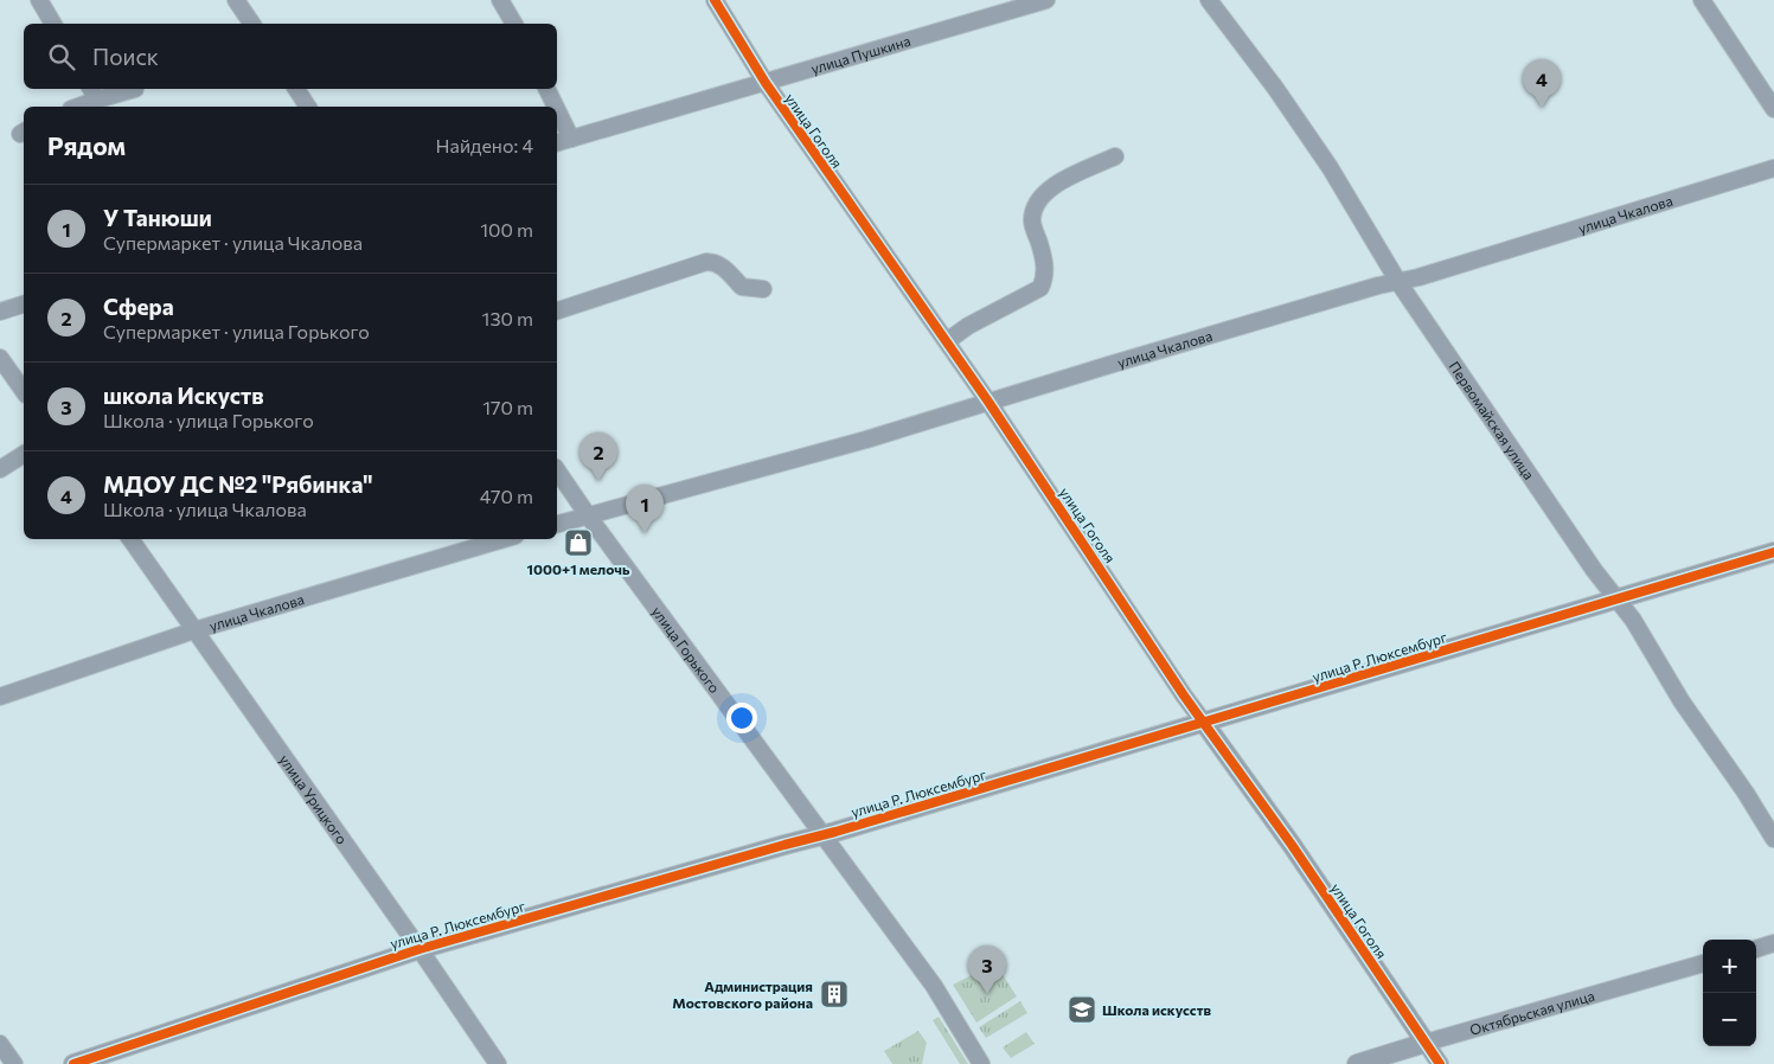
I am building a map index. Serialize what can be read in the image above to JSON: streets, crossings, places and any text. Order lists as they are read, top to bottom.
{
  "streets": {
    "street": [
      "улица Пушкина",
      "улица Гоголя",
      "улица Чкалова",
      "Первомайская улица",
      "улица Горького",
      "улица Р. Люксембург",
      "улица Урицкого",
      "Октябрьская улица"
    ]
  },
  "crossings": [
    ["улица Пушкина", "улица Гоголя"],
    ["улица Гоголя", "улица Чкалова"],
    ["улица Гоголя", "улица Р. Люксембург"],
    ["улица Гоголя", "Октябрьская улица"],
    ["улица Чкалова", "Первомайская улица"],
    ["улица Чкалова", "улица Горького"],
    ["улица Чкалова", "улица Урицкого"],
    ["Первомайская улица", "улица Р. Люксембург"],
    ["улица Горького", "улица Р. Люксембург"],
    ["улица Р. Люксембург", "улица Урицкого"]
  ],
  "places": {
    "shop": ["1000+1 мелочь"],
    "building": ["Администрация Мостовского района"],
    "school or university": ["Школа искусств"]
  },
  "page": {
    "search": "Поиск",
    "pins": [
      "4",
      "2",
      "1",
      "3"
    ],
    "heading": ["Рядом", "Найдено: 4"],
    "list": [
      {
        "mark": "1",
        "name": "У Танюши",
        "note": "Супермаркет · улица Чкалова",
        "value": "100 m"
      },
      {
        "mark": "2",
        "name": "Сфера",
        "note": "Супермаркет · улица Горького",
        "value": "130 m"
      },
      {
        "mark": "3",
        "name": "школа Искуств",
        "note": "Школа · улица Горького",
        "value": "170 m"
      },
      {
        "mark": "4",
        "name": "МДОУ ДС №2 \"Рябинка\"",
        "note": "Школа · улица Чкалова",
        "value": "470 m"
      }
    ],
    "map_buttons": ["+", "−"]
  }
}
